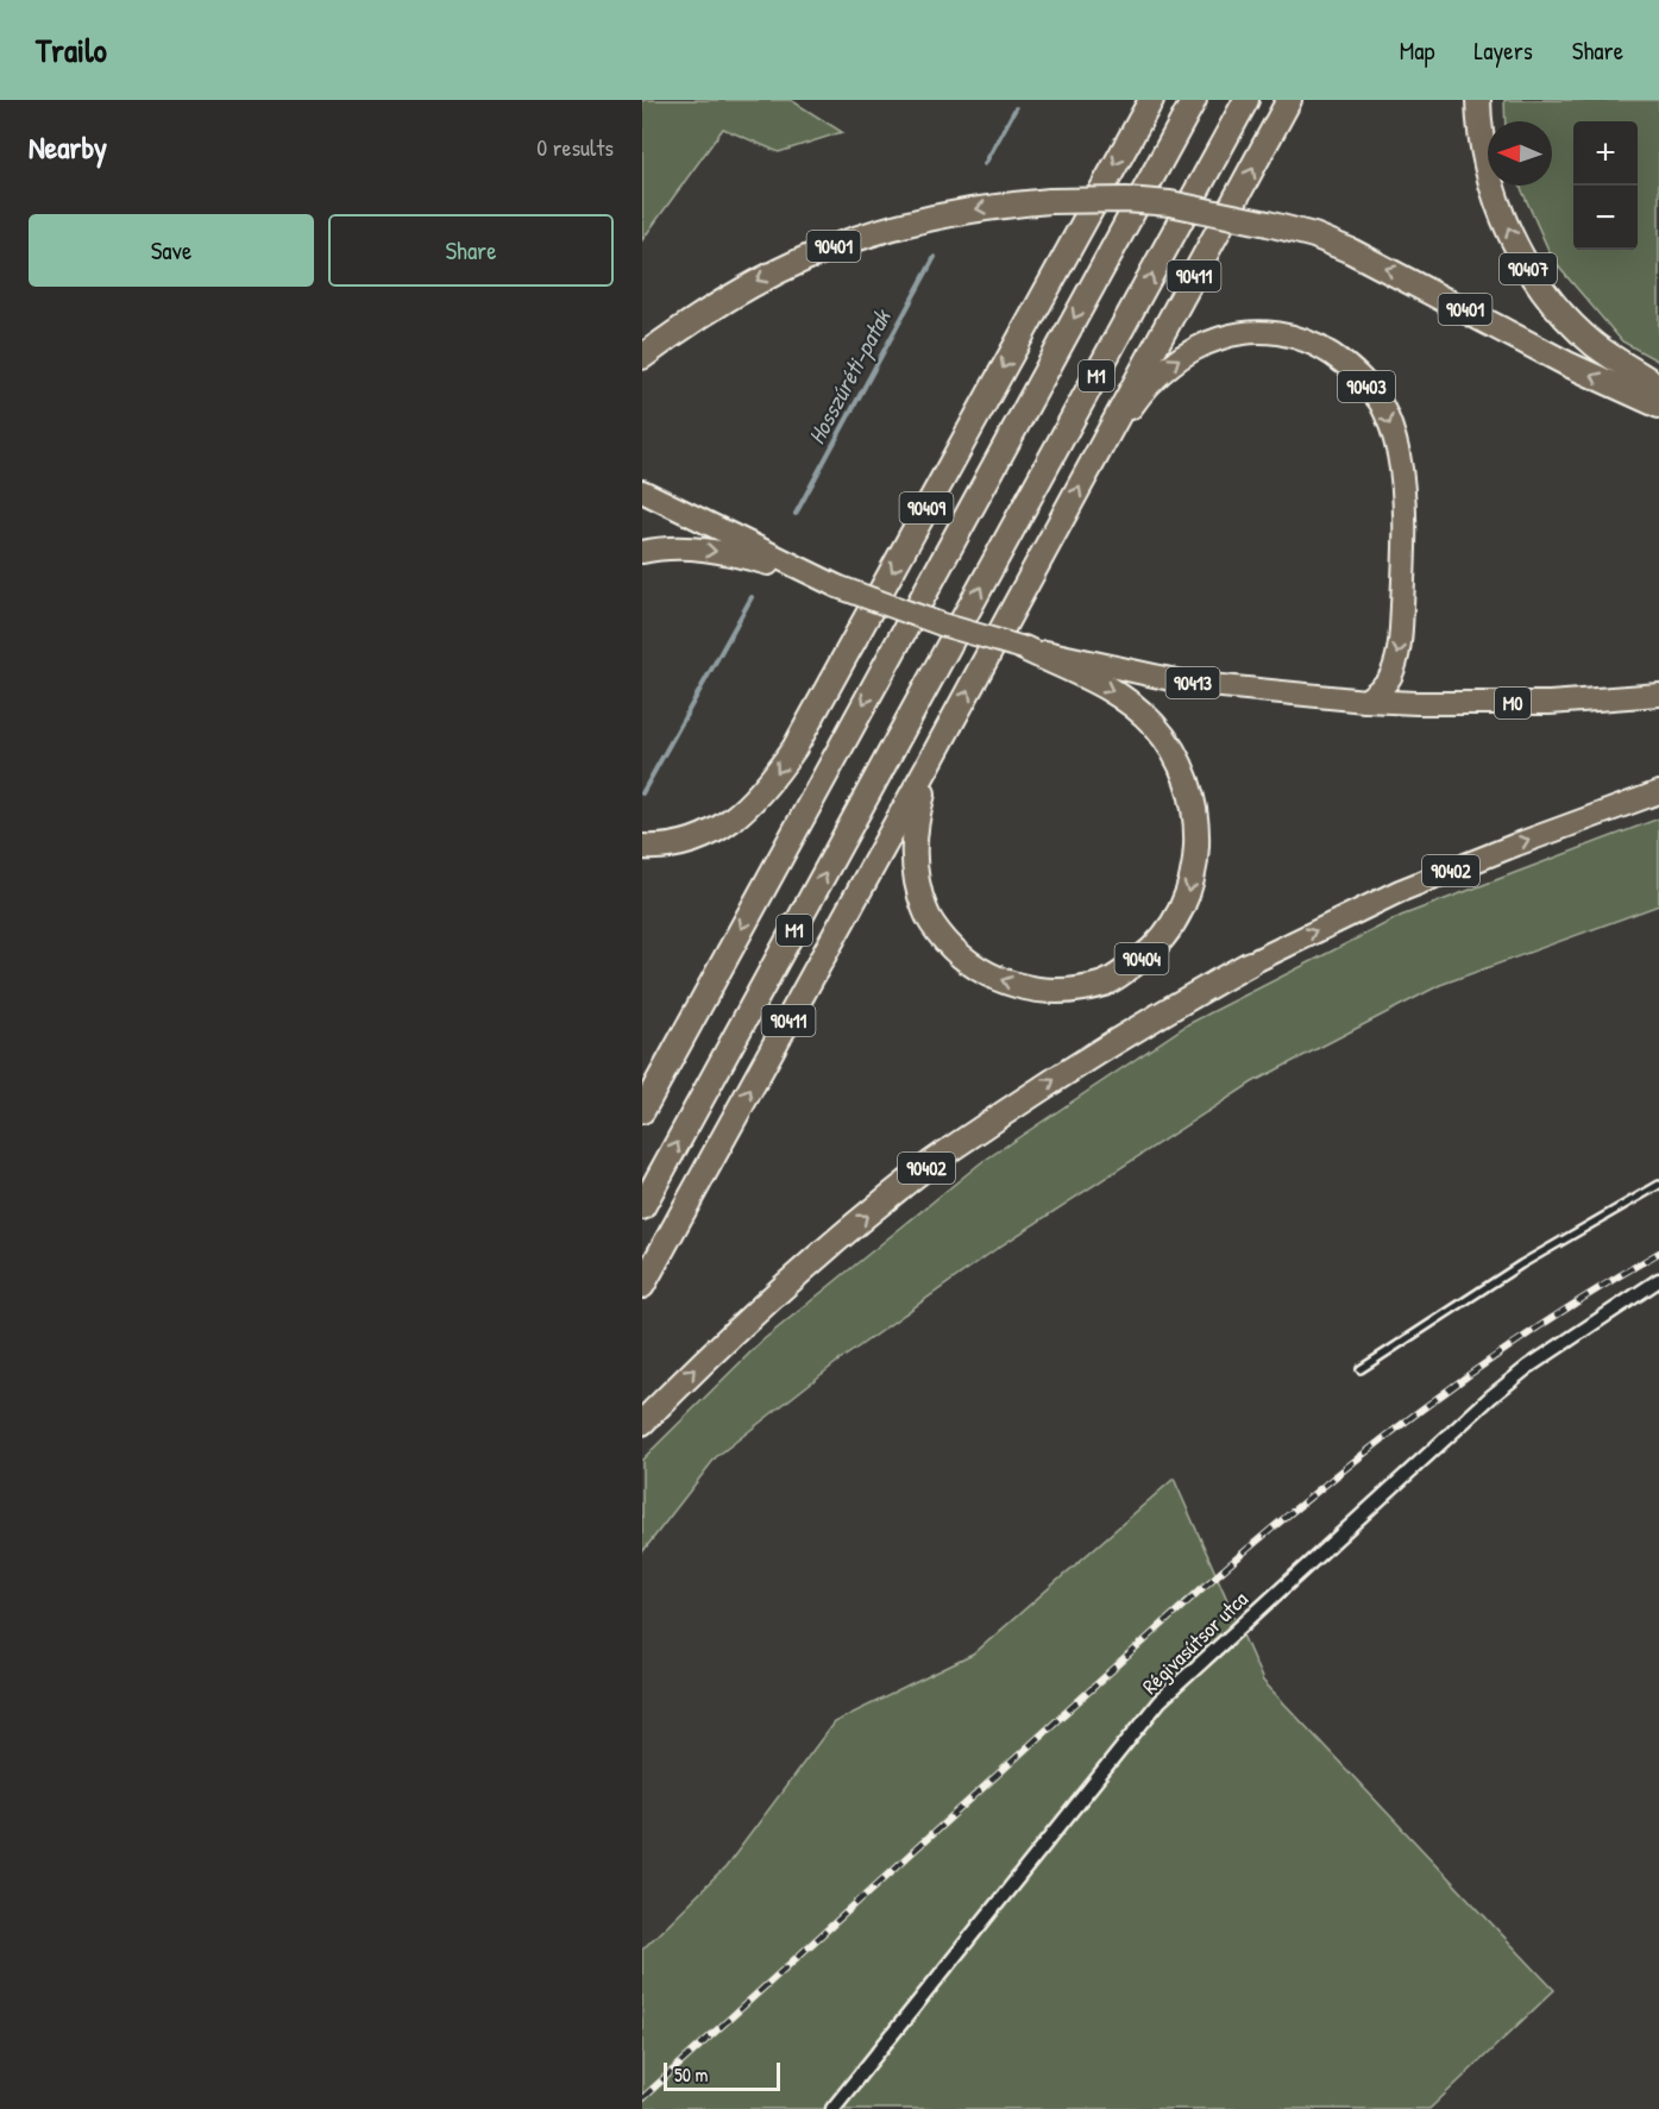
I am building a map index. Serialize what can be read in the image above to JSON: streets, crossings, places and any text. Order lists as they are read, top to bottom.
{
  "streets": {
    "highway": [
      "90401",
      "90407",
      "90411",
      "M1",
      "90403",
      "90409",
      "90413",
      "M0",
      "90402",
      "90404"
    ],
    "street": ["Régivasútsor utca"]
  },
  "crossings": [
    ["90411", "90403"],
    ["90411", "90404"],
    ["90403", "90413"],
    ["90403", "M0"],
    ["90413", "M0"],
    ["90413", "90404"]
  ],
  "water": ["Hosszúréti-patak"],
  "scale_bar": "50 m",
  "north": "left",
  "page": {
    "header": "Trailo",
    "nav": ["Map", "Layers", "Share"],
    "heading": ["Nearby", "0 results"],
    "map_buttons": ["+", "−"],
    "buttons": ["Save", "Share"],
    "scale": "50 m"
  }
}
